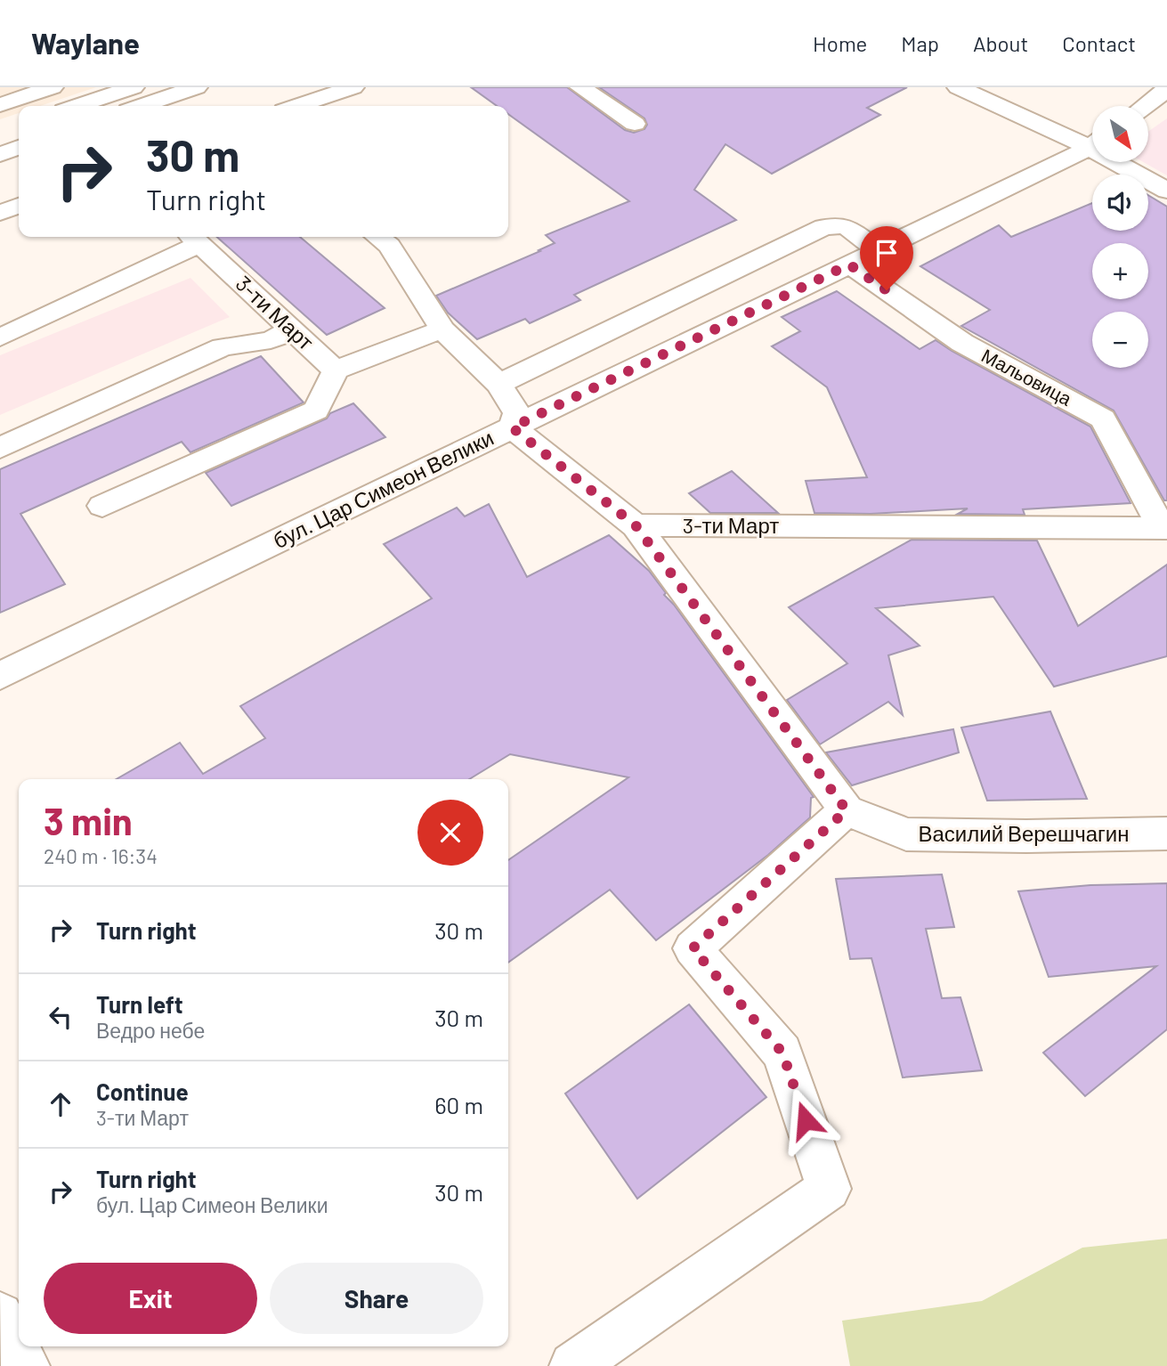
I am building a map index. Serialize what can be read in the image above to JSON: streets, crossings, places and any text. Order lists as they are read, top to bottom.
{
  "streets": {
    "street": [
      "3-ти Март",
      "Мальовица",
      "бул. Цар Симеон Велики",
      "Василий Верешчагин"
    ]
  },
  "crossings": [
    ["3-ти Март", "Мальовица"],
    ["Мальовица", "бул. Цар Симеон Велики"]
  ],
  "north": "bottom right",
  "page": {
    "header": "Waylane",
    "nav": [
      "Home",
      "Map",
      "About",
      "Contact"
    ],
    "map_buttons": ["+", "−"],
    "turn": ["30 m", "Turn right"],
    "heading": ["3 min", "240 m · 16:34"],
    "list": [
      {
        "name": "Turn right",
        "value": "30 m"
      },
      {
        "name": "Turn left",
        "note": "Ведро небе",
        "value": "30 m"
      },
      {
        "name": "Continue",
        "note": "3-ти Март",
        "value": "60 m"
      },
      {
        "name": "Turn right",
        "note": "бул. Цар Симеон Велики",
        "value": "30 m"
      }
    ],
    "buttons": ["Exit", "Share"]
  }
}
